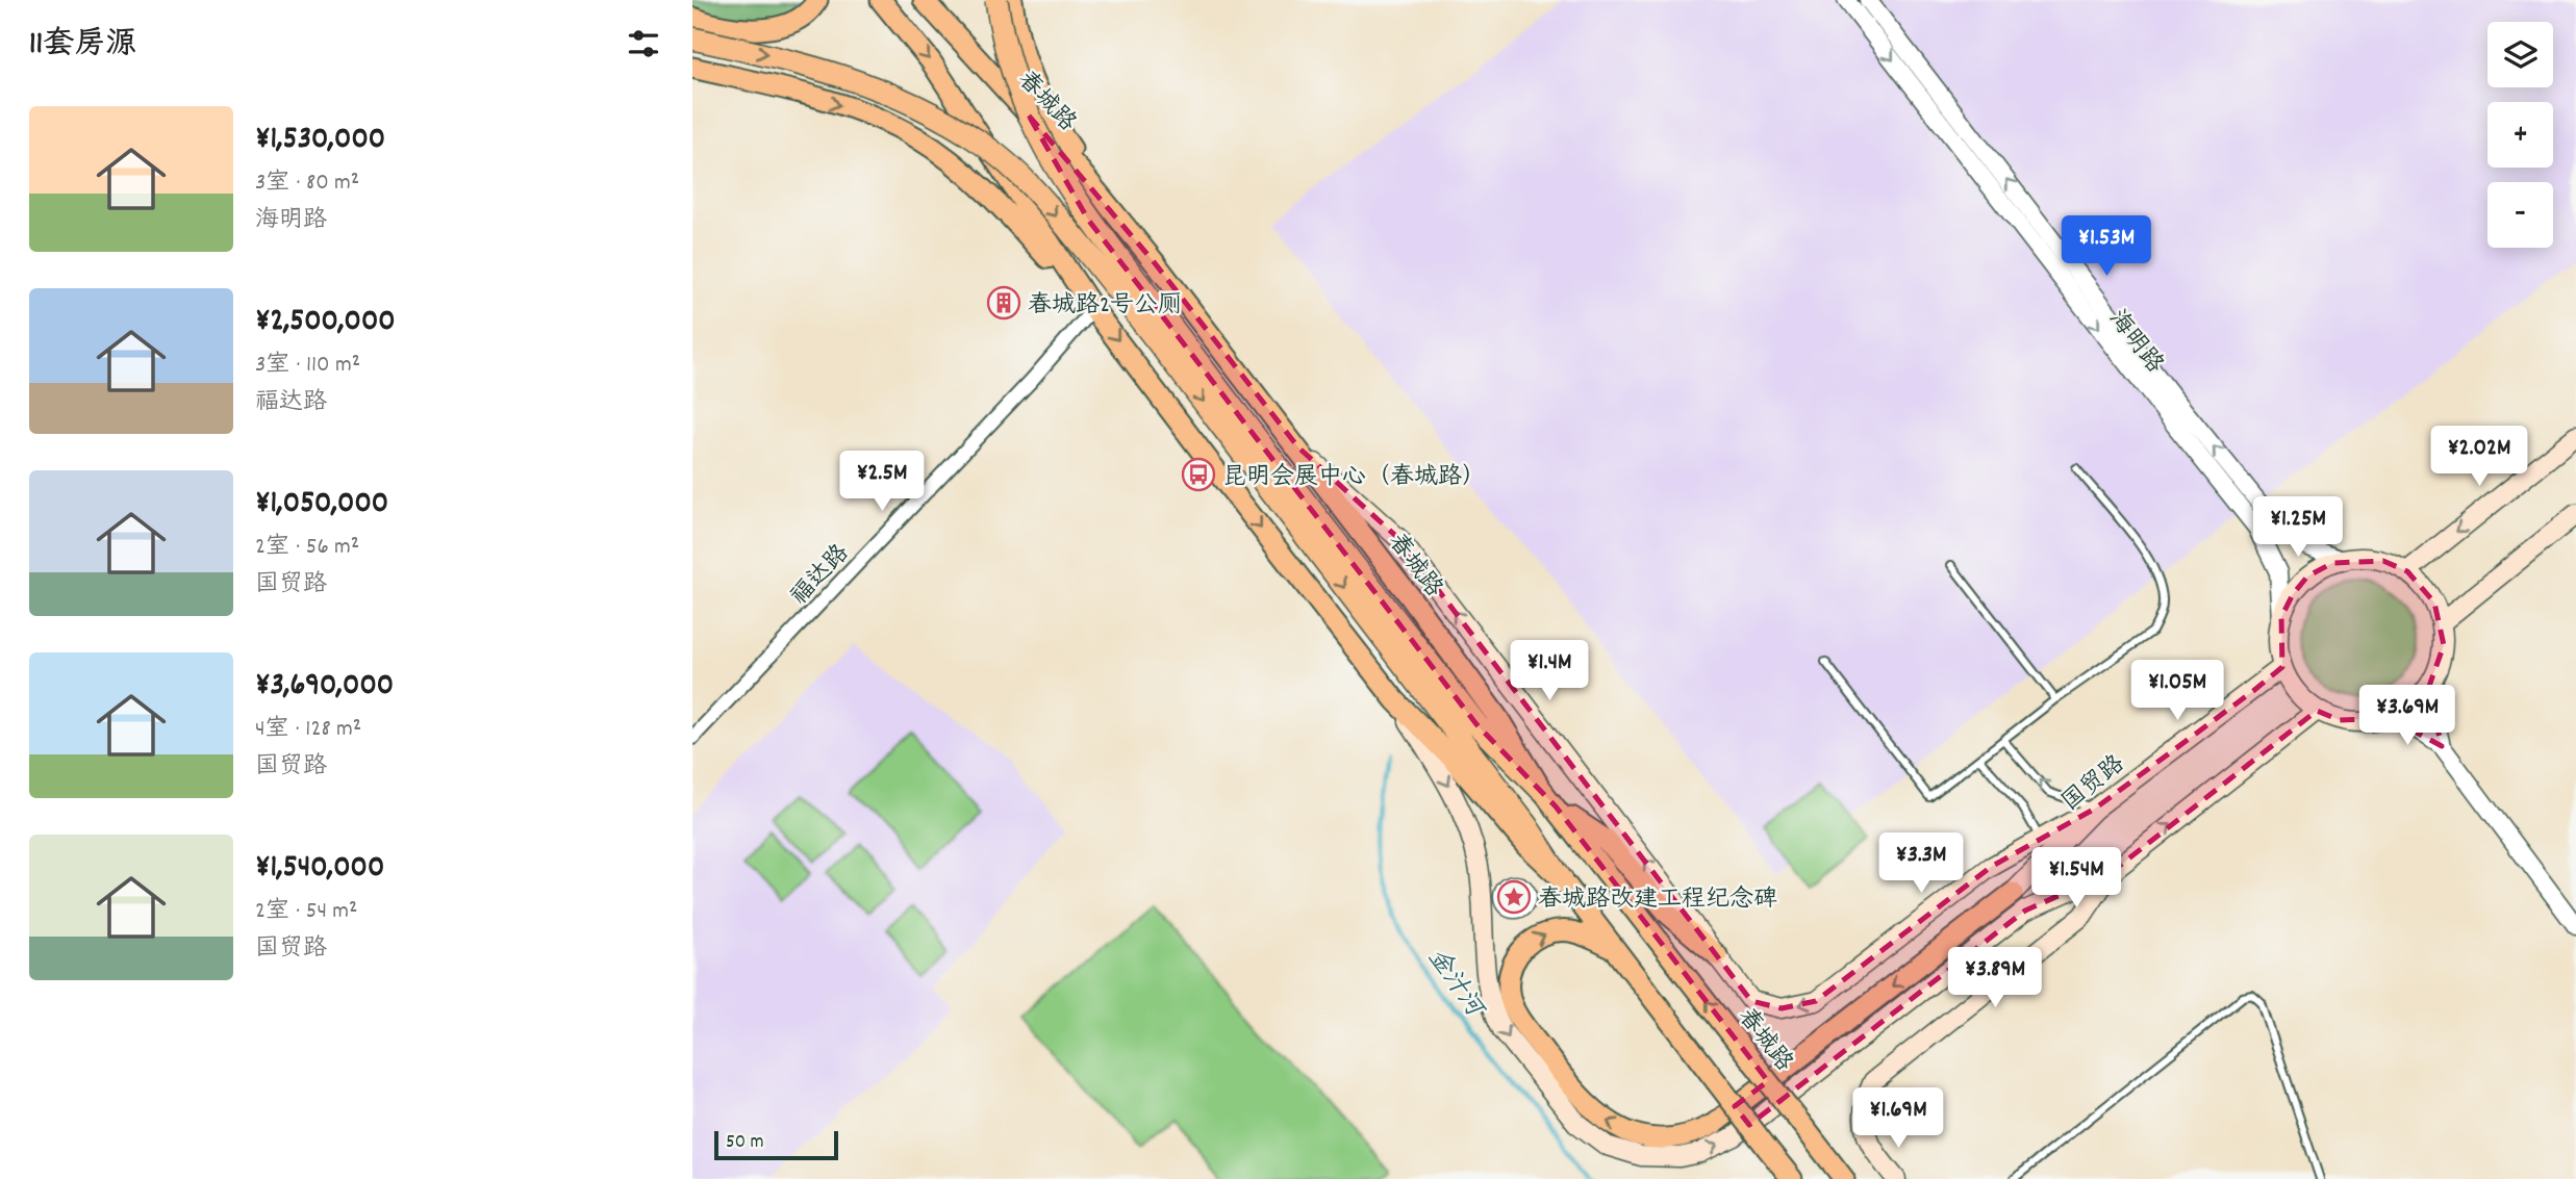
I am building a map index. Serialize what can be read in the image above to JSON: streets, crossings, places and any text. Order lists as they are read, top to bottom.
{
  "streets": {
    "main road": ["春城路", "国贸路"],
    "street": ["海明路", "福达路"]
  },
  "crossings": [
    ["海明路", "国贸路"]
  ],
  "water": ["金汁河"],
  "places": {
    "building": ["春城路2号公厕"],
    "bus stop": ["昆明会展中心（春城路）"],
    "place": ["春城路改建工程纪念碑"]
  },
  "scale_bar": "50 m",
  "page": {
    "heading": "11套房源",
    "map_buttons": ["+", "−"],
    "list": [
      {
        "name": "¥1,530,000",
        "note": "3室 · 80 m² · 海明路"
      },
      {
        "name": "¥2,500,000",
        "note": "3室 · 110 m² · 福达路"
      },
      {
        "name": "¥1,050,000",
        "note": "2室 · 56 m² · 国贸路"
      },
      {
        "name": "¥3,690,000",
        "note": "4室 · 128 m² · 国贸路"
      },
      {
        "name": "¥1,540,000",
        "note": "2室 · 54 m² · 国贸路"
      }
    ],
    "price": [
      "¥1.53M",
      "¥2.02M",
      "¥2.5M",
      "¥1.25M",
      "¥1.4M",
      "¥1.05M",
      "¥3.69M",
      "¥3.3M",
      "¥1.54M",
      "¥3.89M",
      "¥1.69M"
    ],
    "scale": "50 m"
  }
}
